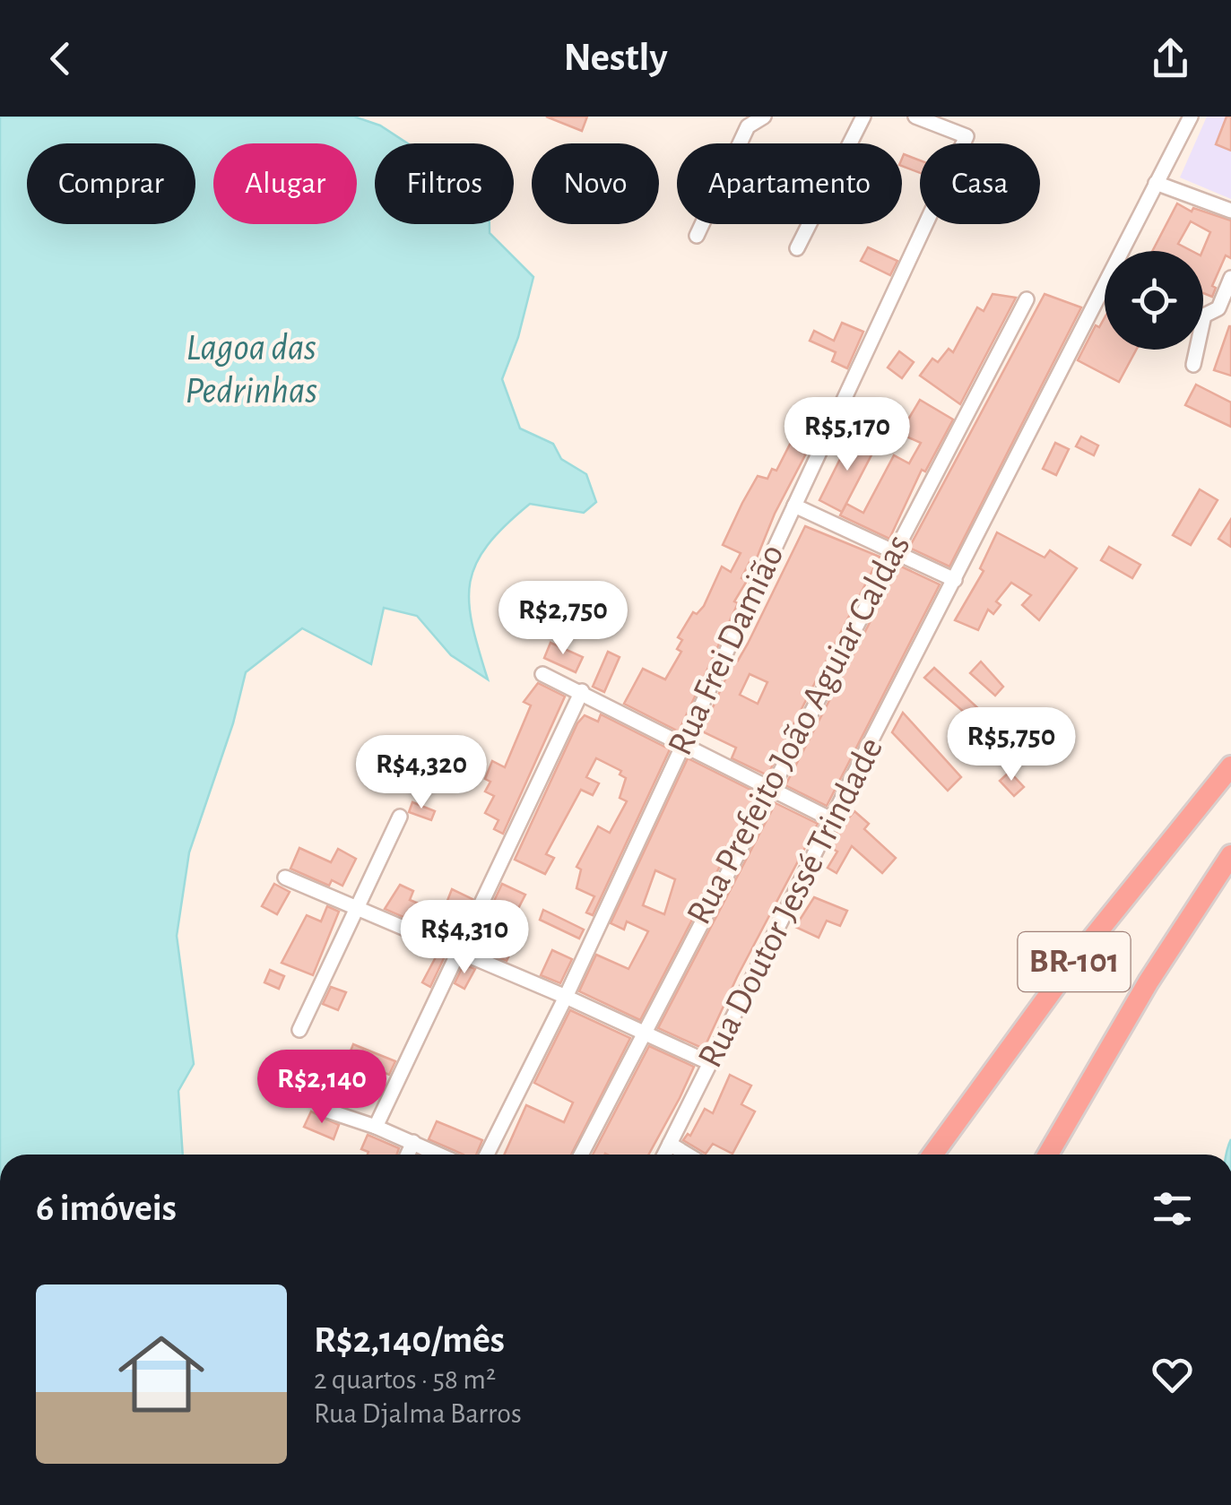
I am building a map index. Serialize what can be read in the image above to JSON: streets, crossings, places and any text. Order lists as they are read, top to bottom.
{
  "streets": {
    "highway": ["BR-101"],
    "street": ["Rua Frei Damião", "Rua Prefeito João Aguiar Caldas", "Rua Doutor Jessé Trindade"]
  },
  "water": ["Lagoa das Pedrinhas"],
  "page": {
    "header": "Nestly",
    "chip": [
      "Comprar",
      "Alugar",
      "Filtros",
      "Novo",
      "Apartamento",
      "Casa"
    ],
    "price": [
      "R$5,170",
      "R$2,750",
      "R$5,750",
      "R$4,320",
      "R$4,310",
      "R$2,140"
    ],
    "heading": "6 imóveis",
    "list": [
      {
        "name": "R$2,140/mês",
        "note": "2 quartos · 58 m² · Rua Djalma Barros"
      }
    ]
  }
}
